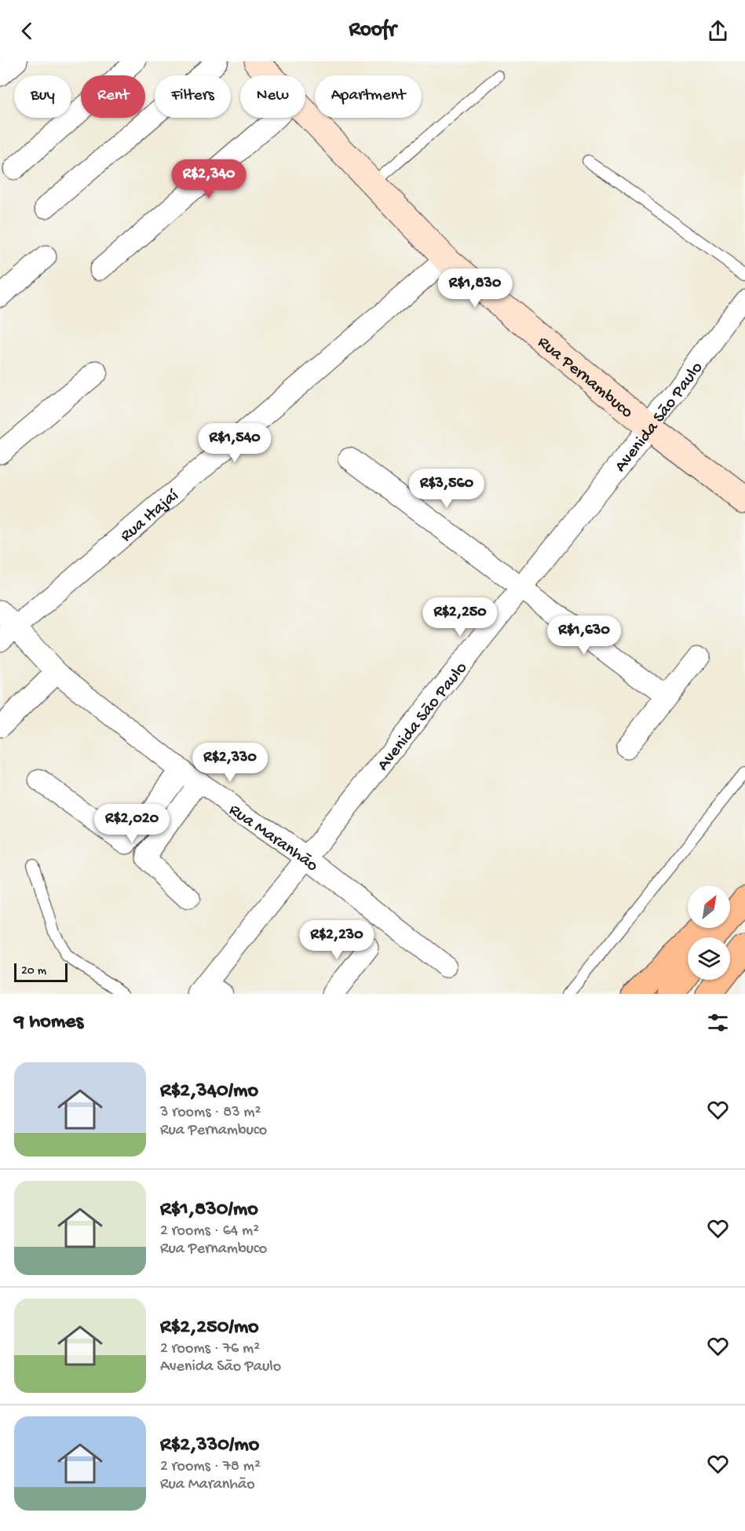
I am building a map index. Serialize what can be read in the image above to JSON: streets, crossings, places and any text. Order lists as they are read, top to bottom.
{
  "streets": {
    "street": [
      "Rua Pernambuco",
      "Avenida São Paulo",
      "Rua Itajaí",
      "Rua Maranhão"
    ]
  },
  "crossings": [
    ["Rua Pernambuco", "Avenida São Paulo"],
    ["Rua Pernambuco", "Rua Itajaí"],
    ["Avenida São Paulo", "Rua Maranhão"],
    ["Rua Itajaí", "Rua Maranhão"]
  ],
  "scale_bar": "20 m",
  "north": "top right",
  "page": {
    "header": "Roofr",
    "chip": [
      "Buy",
      "Rent",
      "Filters",
      "New",
      "Apartment"
    ],
    "price": [
      "R$2,340",
      "R$1,830",
      "R$1,540",
      "R$3,560",
      "R$2,250",
      "R$1,630",
      "R$2,330",
      "R$2,020",
      "R$2,230"
    ],
    "scale": "20 m",
    "heading": "9 homes",
    "list": [
      {
        "name": "R$2,340/mo",
        "note": "3 rooms · 83 m² · Rua Pernambuco"
      },
      {
        "name": "R$1,830/mo",
        "note": "2 rooms · 64 m² · Rua Pernambuco"
      },
      {
        "name": "R$2,250/mo",
        "note": "2 rooms · 76 m² · Avenida São Paulo"
      },
      {
        "name": "R$2,330/mo",
        "note": "2 rooms · 78 m² · Rua Maranhão"
      }
    ]
  }
}
